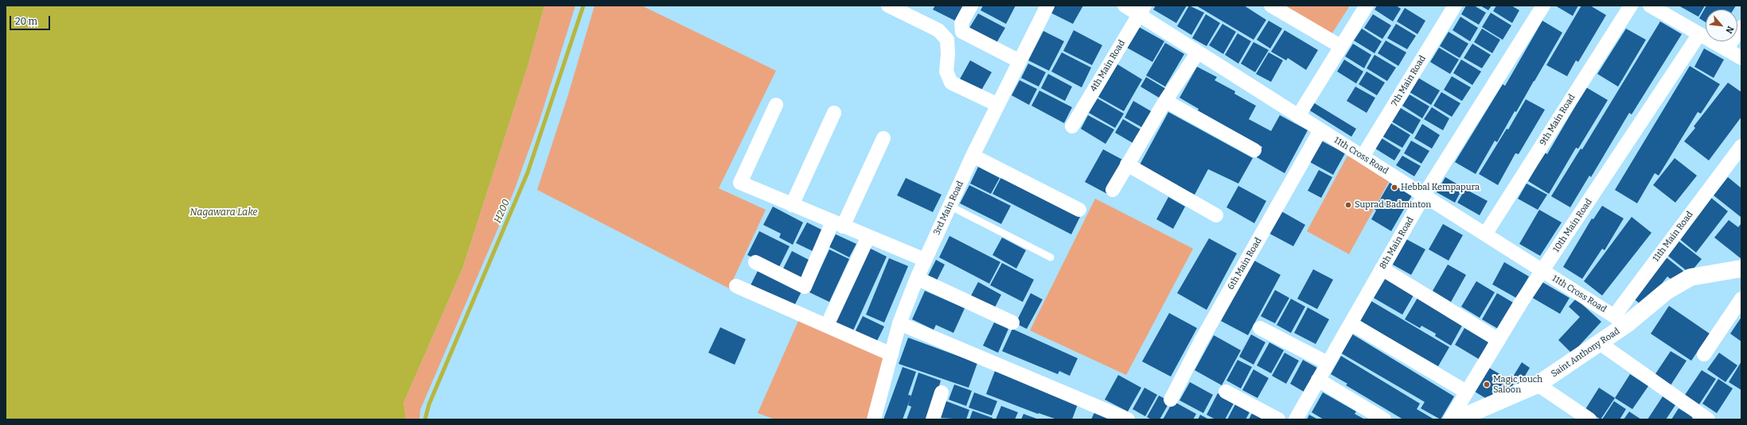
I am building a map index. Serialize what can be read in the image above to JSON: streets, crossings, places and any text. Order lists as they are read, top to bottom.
{
  "streets": {
    "street": [
      "4th Main Road",
      "7th Main Road",
      "9th Main Road",
      "11th Cross Road",
      "3rd Main Road",
      "10th Main Road",
      "11th Main Road",
      "8th Main Road",
      "6th Main Road",
      "Saint Anthony Road"
    ]
  },
  "crossings": [
    ["4th Main Road", "11th Cross Road"],
    ["7th Main Road", "11th Cross Road"],
    ["9th Main Road", "11th Cross Road"],
    ["11th Cross Road", "10th Main Road"],
    ["11th Cross Road", "11th Main Road"],
    ["11th Cross Road", "8th Main Road"],
    ["11th Cross Road", "6th Main Road"],
    ["11th Cross Road", "Saint Anthony Road"],
    ["11th Main Road", "Saint Anthony Road"]
  ],
  "water": ["H200", "Nagawara Lake"],
  "places": ["Hebbal Kempapura", "Suprad Badminton", "Magic touch Saloon"],
  "scale_bar": "20 m",
  "north": "bottom right"
}
